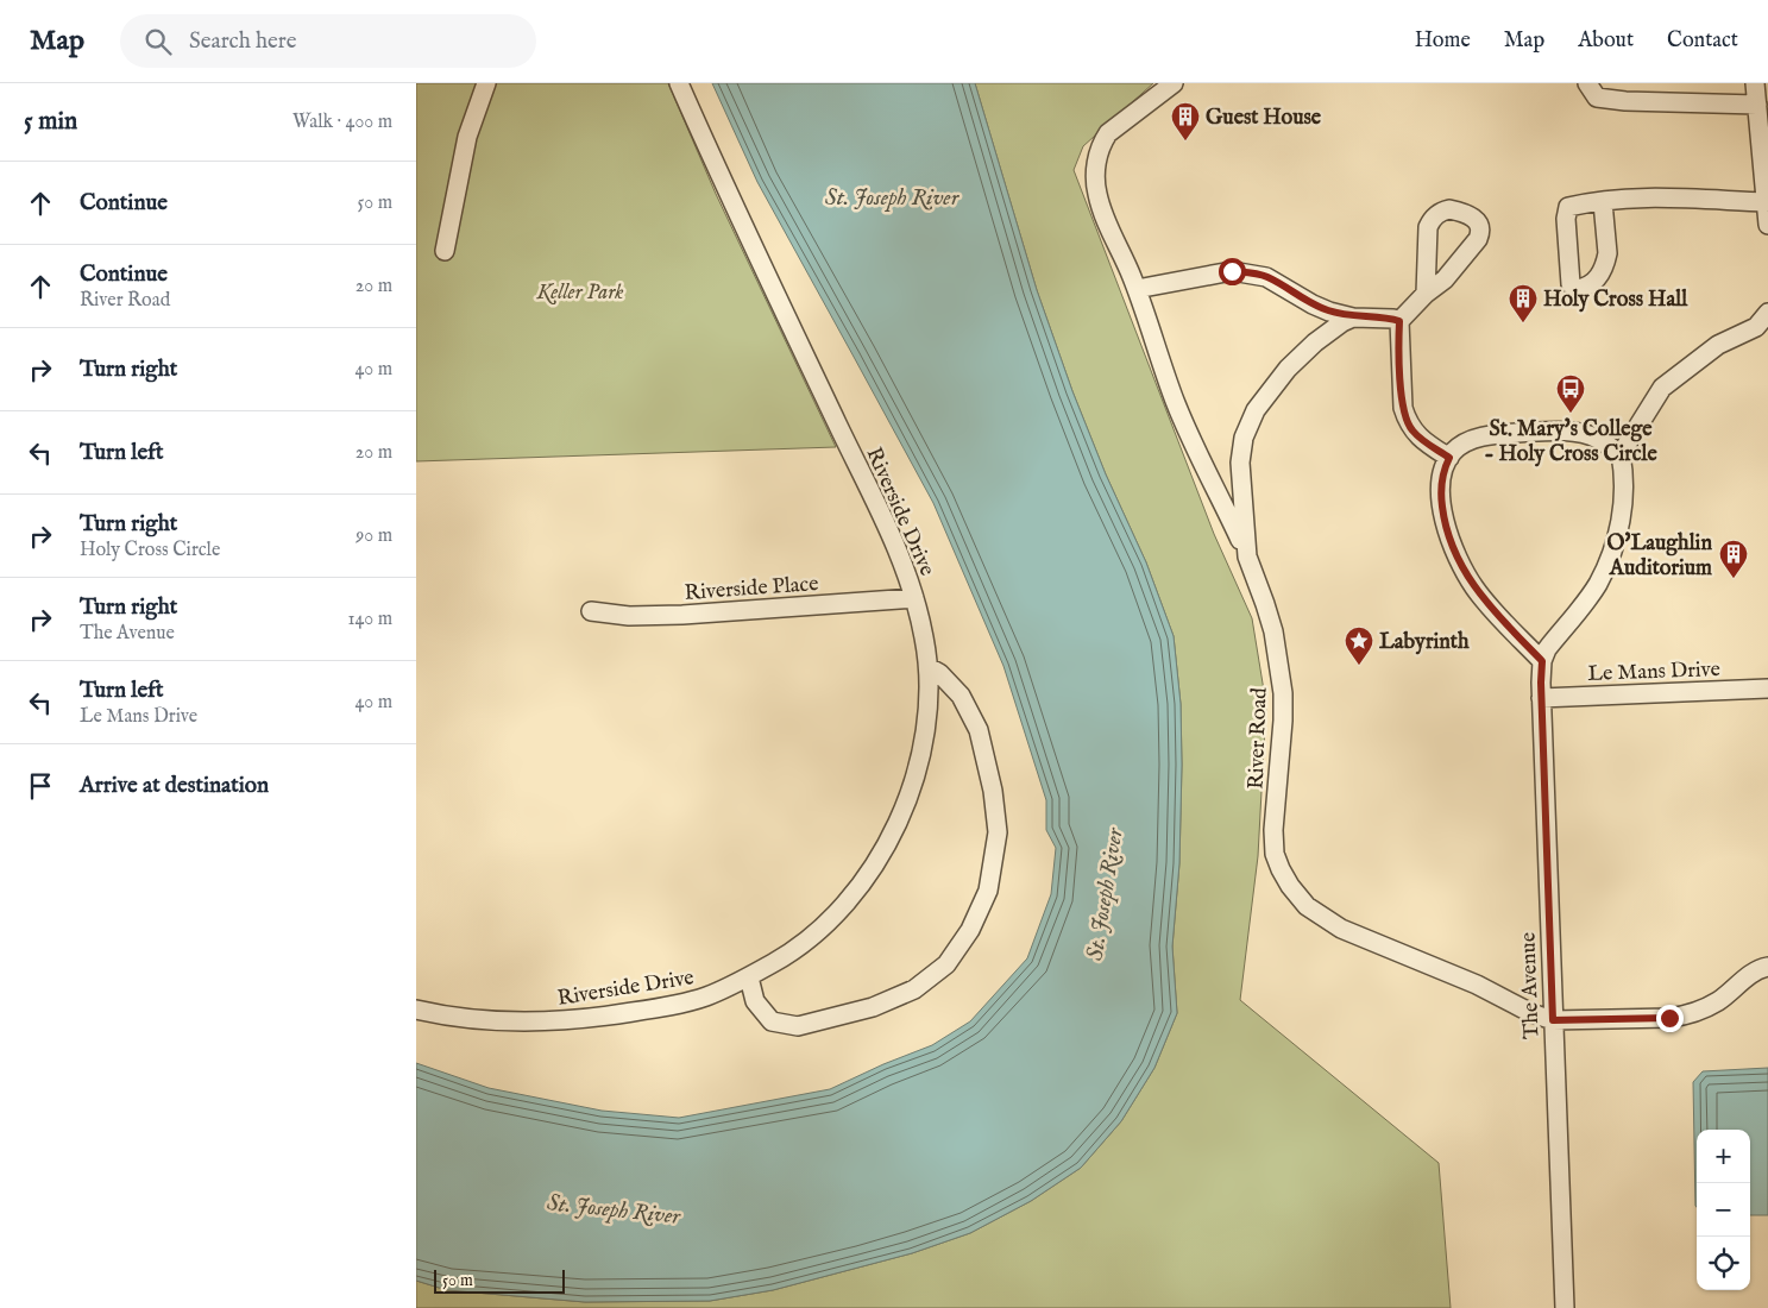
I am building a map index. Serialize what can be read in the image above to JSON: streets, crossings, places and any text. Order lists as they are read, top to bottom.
{
  "streets": {
    "street": [
      "Riverside Drive",
      "Riverside Place",
      "Le Mans Drive",
      "River Road",
      "The Avenue"
    ]
  },
  "crossings": [
    ["Riverside Drive", "Riverside Place"],
    ["Le Mans Drive", "The Avenue"],
    ["River Road", "The Avenue"]
  ],
  "water": ["St. Joseph River"],
  "parks": ["Keller Park"],
  "places": {
    "building": ["Guest House", "Holy Cross Hall", "O'Laughlin Auditorium"],
    "bus stop": ["St. Mary's College - Holy Cross Circle"],
    "place": ["Labyrinth"]
  },
  "scale_bar": "50 m",
  "page": {
    "header": "Map",
    "search": "Search here",
    "nav": [
      "Home",
      "Map",
      "About",
      "Contact"
    ],
    "heading": ["5 min", "Walk · 400 m"],
    "list": [
      ["Continue", "50 m"],
      ["Continue", "River Road", "20 m"],
      ["Turn right", "40 m"],
      ["Turn left", "20 m"],
      ["Turn right", "Holy Cross Circle", "90 m"],
      ["Turn right", "The Avenue", "140 m"],
      ["Turn left", "Le Mans Drive", "40 m"],
      "Arrive at destination"
    ],
    "map_buttons": ["+", "−"],
    "scale": "50 m"
  }
}
